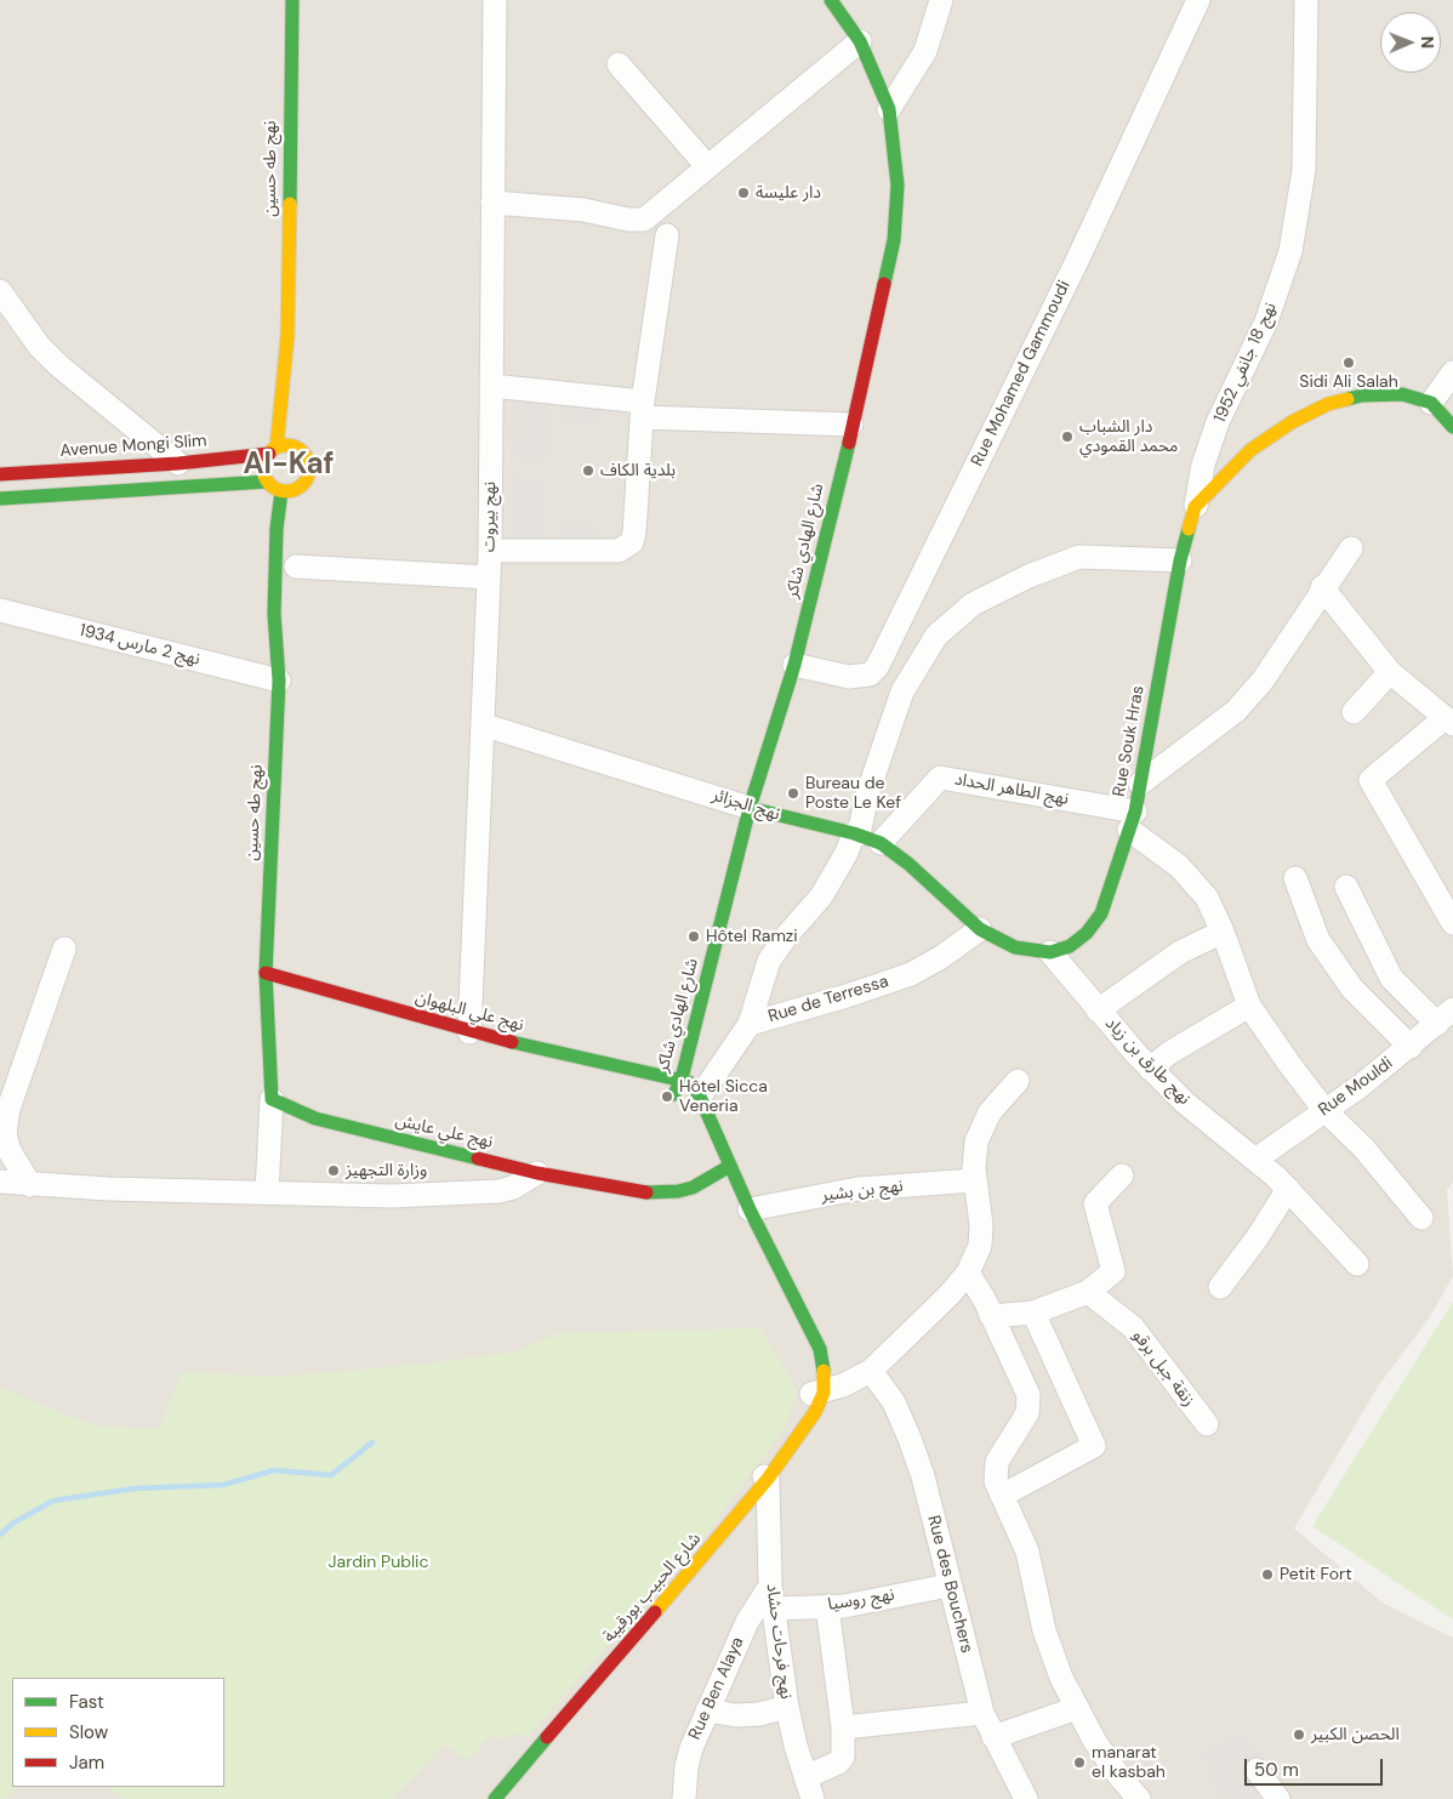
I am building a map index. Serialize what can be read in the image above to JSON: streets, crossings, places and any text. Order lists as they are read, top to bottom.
{
  "streets": {
    "main road": [
      "نهج طه حسين",
      "Avenue Mongi Slim",
      "شارع الهادي شاكر",
      "Rue Souk Hras",
      "نهج الجزائر",
      "نهج علي البلهوان",
      "نهج علي عايش",
      "شارع الحبيب بورقيبة"
    ],
    "street": [
      "نهج 18 جانفي 1952",
      "Rue Mohamed Gammoudi",
      "نهج بيروت",
      "نهج 2 مارس 1934",
      "نهج الطاهر الحداد",
      "Rue de Terressa",
      "نهج طارق بن زياد",
      "Rue Mouldi",
      "نهج بن بشير",
      "زنقة جبل برقو",
      "Rue des Bouchers",
      "نهج روسيا",
      "نهج فرحات حشاد",
      "Rue Ben Alaya"
    ]
  },
  "crossings": [
    ["نهج طه حسين", "Avenue Mongi Slim"],
    ["نهج طه حسين", "نهج 2 مارس 1934"],
    ["نهج طه حسين", "نهج علي البلهوان"],
    ["نهج 18 جانفي 1952", "Rue Souk Hras"],
    ["Rue Mohamed Gammoudi", "شارع الهادي شاكر"],
    ["نهج بيروت", "نهج الجزائر"],
    ["نهج بيروت", "نهج علي البلهوان"],
    ["شارع الهادي شاكر", "نهج الجزائر"],
    ["شارع الهادي شاكر", "نهج علي البلهوان"],
    ["Rue Souk Hras", "نهج الطاهر الحداد"],
    ["Rue Souk Hras", "نهج الجزائر"],
    ["Rue Souk Hras", "نهج طارق بن زياد"],
    ["نهج الطاهر الحداد", "نهج الجزائر"],
    ["نهج الجزائر", "Rue de Terressa"],
    ["نهج الجزائر", "نهج طارق بن زياد"],
    ["نهج طارق بن زياد", "Rue Mouldi"],
    ["Rue des Bouchers", "نهج روسيا"],
    ["شارع الحبيب بورقيبة", "نهج فرحات حشاد"],
    ["نهج روسيا", "نهج فرحات حشاد"],
    ["نهج فرحات حشاد", "Rue Ben Alaya"]
  ],
  "districts": ["Al-Kaf"],
  "parks": ["Jardin Public"],
  "places": [
    "دار عليسة",
    "Sidi Ali Salah",
    "دار الشباب محمد القمودي",
    "بلدية الكاف",
    "Bureau de Poste Le Kef",
    "Hôtel Ramzi",
    "Hôtel Sicca Veneria",
    "وزارة التجهيز",
    "Petit Fort",
    "الحصن الكبير",
    "manarat el kasbah"
  ],
  "legend": ["Fast", "Slow", "Jam"],
  "scale_bar": "50 m",
  "north": "right"
}
